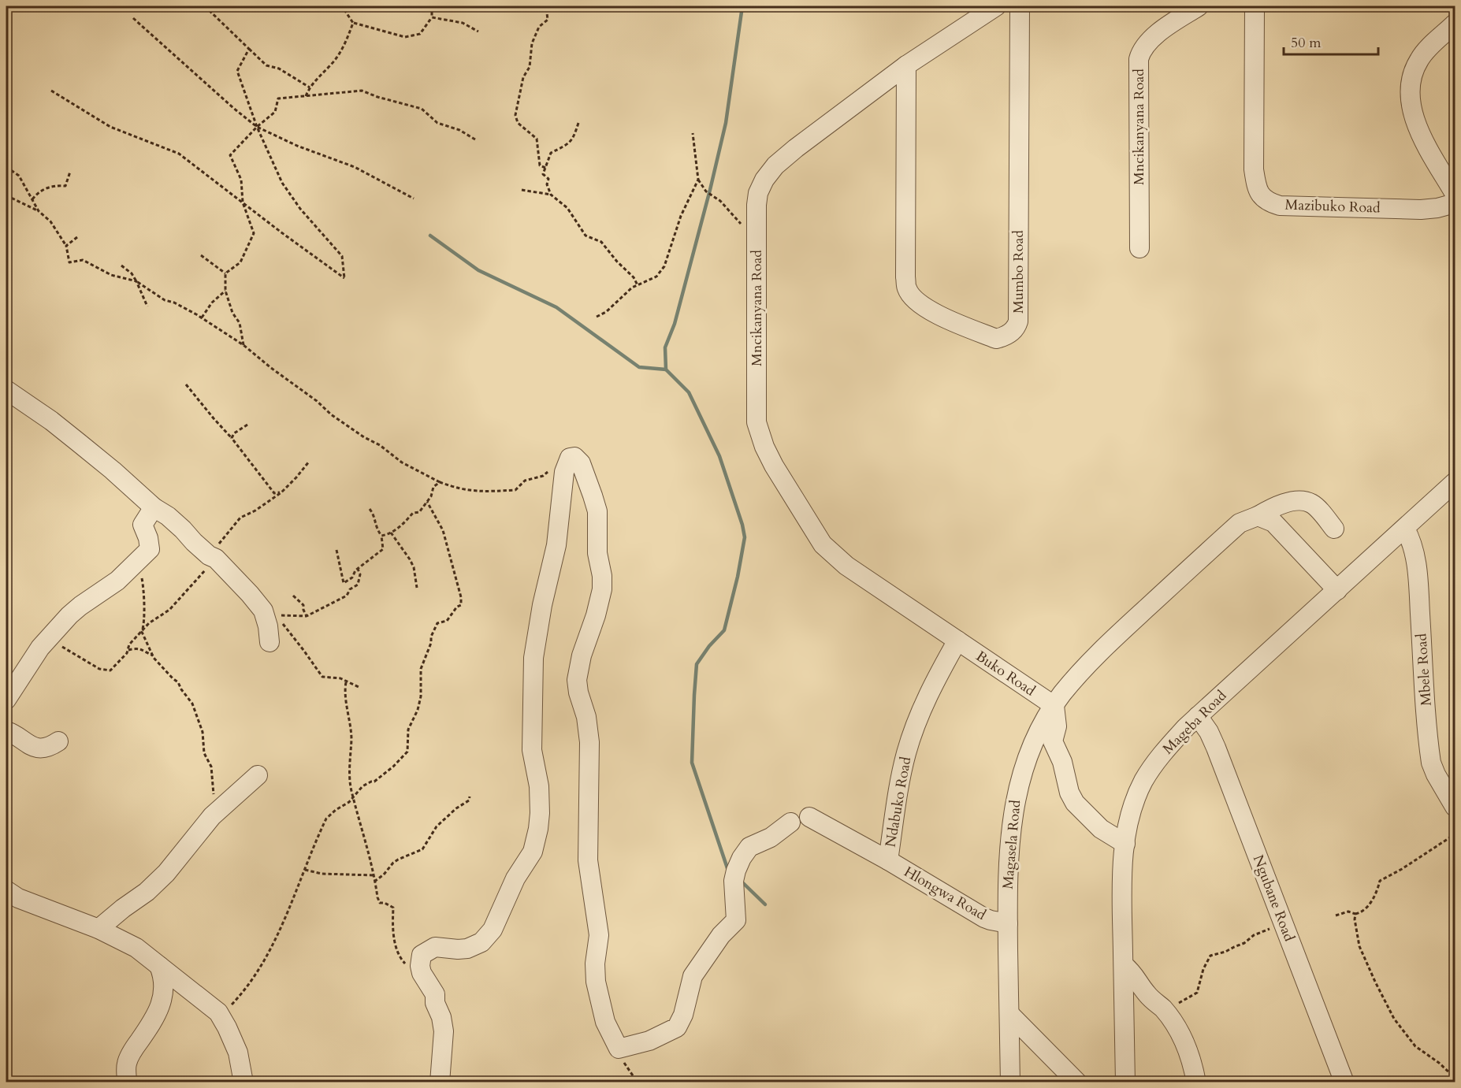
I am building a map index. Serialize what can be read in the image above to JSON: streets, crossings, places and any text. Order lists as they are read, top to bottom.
{
  "streets": {
    "street": [
      "Mncikanyana Road",
      "Mazibuko Road",
      "Mumbo Road",
      "Mbele Road",
      "Buko Road",
      "Mageba Road",
      "Ndabuko Road",
      "Magasela Road",
      "Hlongwa Road",
      "Ngubane Road"
    ]
  },
  "crossings": [
    ["Mncikanyana Road", "Mumbo Road"],
    ["Mncikanyana Road", "Buko Road"],
    ["Mncikanyana Road", "Ndabuko Road"],
    ["Mbele Road", "Mageba Road"],
    ["Buko Road", "Ndabuko Road"],
    ["Buko Road", "Magasela Road"],
    ["Mageba Road", "Ngubane Road"],
    ["Ndabuko Road", "Hlongwa Road"],
    ["Magasela Road", "Hlongwa Road"]
  ],
  "scale_bar": "50 m"
}
